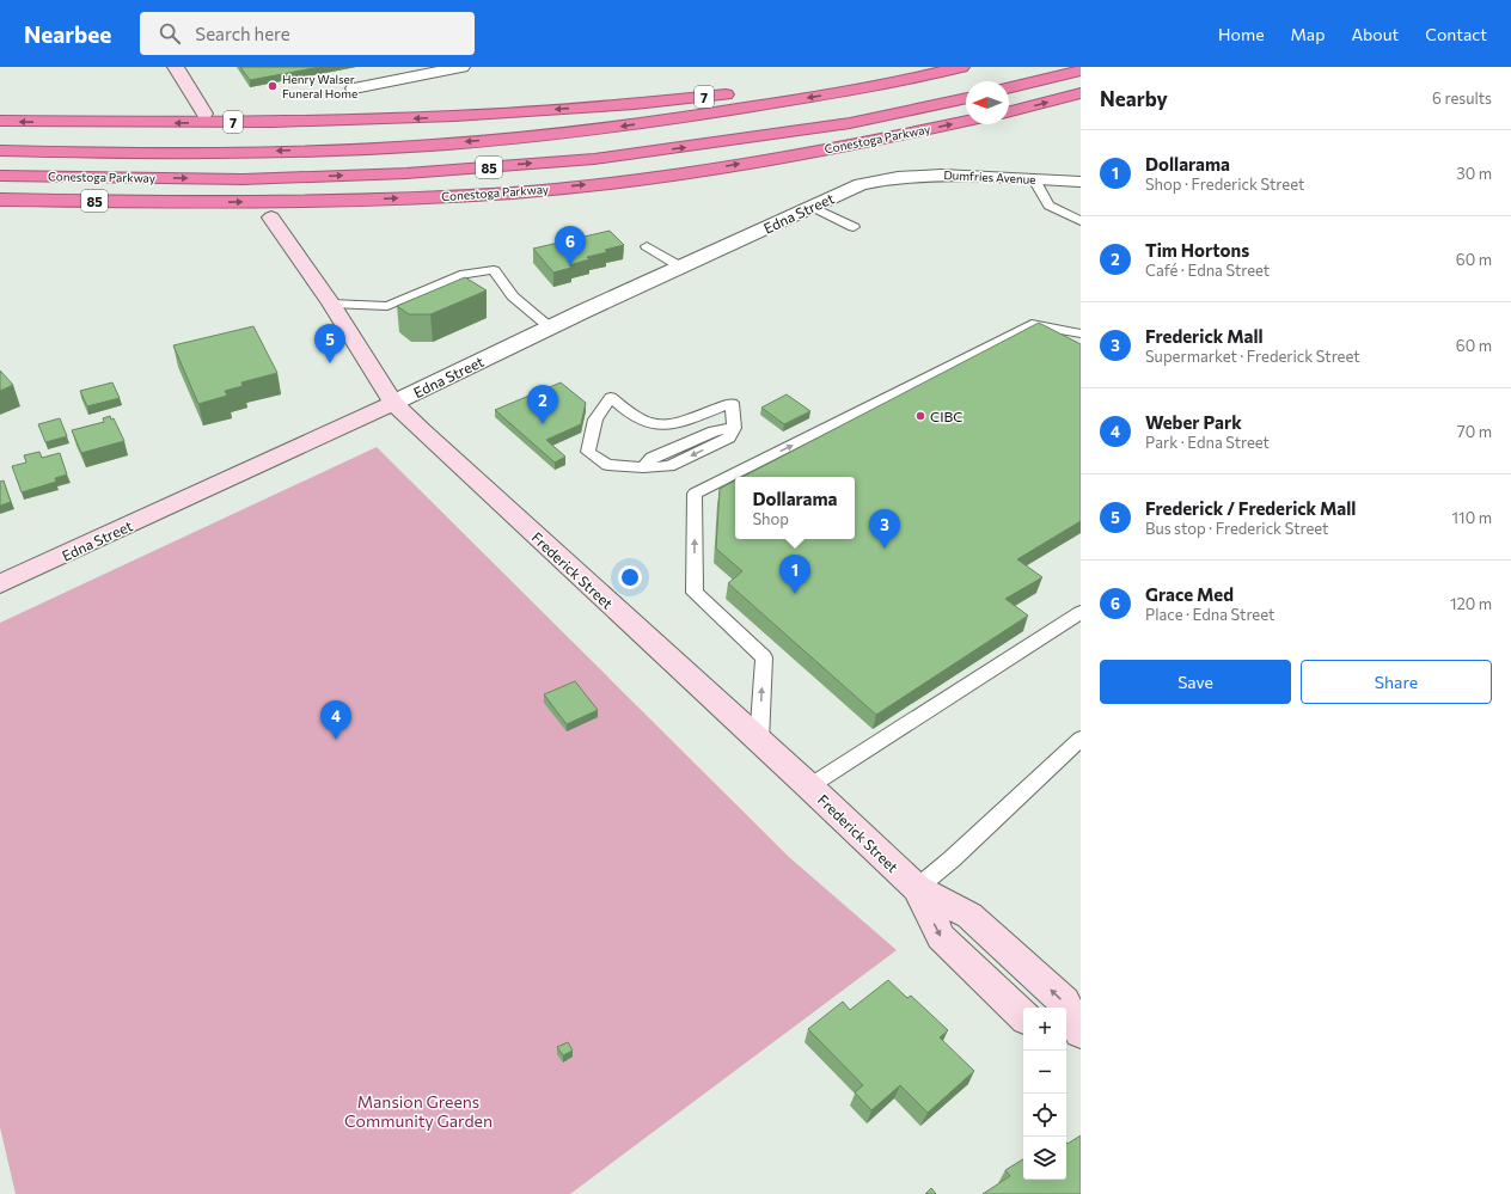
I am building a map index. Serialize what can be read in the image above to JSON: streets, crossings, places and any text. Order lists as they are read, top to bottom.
{
  "streets": {
    "highway": ["7", "Conestoga Parkway", "85"],
    "main road": ["Edna Street", "Frederick Street"],
    "street": ["Dumfries Avenue"]
  },
  "crossings": [
    ["Dumfries Avenue", "Edna Street"],
    ["Edna Street", "Frederick Street"]
  ],
  "parks": ["Mansion Greens Community Garden"],
  "places": ["Henry Walser Funeral Home", "CIBC"],
  "north": "left",
  "page": {
    "header": "Nearbee",
    "search": "Search here",
    "nav": [
      "Home",
      "Map",
      "About",
      "Contact"
    ],
    "heading": ["Nearby", "6 results"],
    "list": [
      {
        "mark": "1",
        "name": "Dollarama",
        "note": "Shop · Frederick Street",
        "value": "30 m"
      },
      {
        "mark": "2",
        "name": "Tim Hortons",
        "note": "Café · Edna Street",
        "value": "60 m"
      },
      {
        "mark": "3",
        "name": "Frederick Mall",
        "note": "Supermarket · Frederick Street",
        "value": "60 m"
      },
      {
        "mark": "4",
        "name": "Weber Park",
        "note": "Park · Edna Street",
        "value": "70 m"
      },
      {
        "mark": "5",
        "name": "Frederick / Frederick Mall",
        "note": "Bus stop · Frederick Street",
        "value": "110 m"
      },
      {
        "mark": "6",
        "name": "Grace Med",
        "note": "Place · Edna Street",
        "value": "120 m"
      }
    ],
    "pins": [
      "6",
      "5",
      "2",
      "3",
      "1",
      "4"
    ],
    "popup": ["Dollarama", "Shop"],
    "buttons": ["Save", "Share"],
    "map_buttons": ["+", "−"]
  }
}
